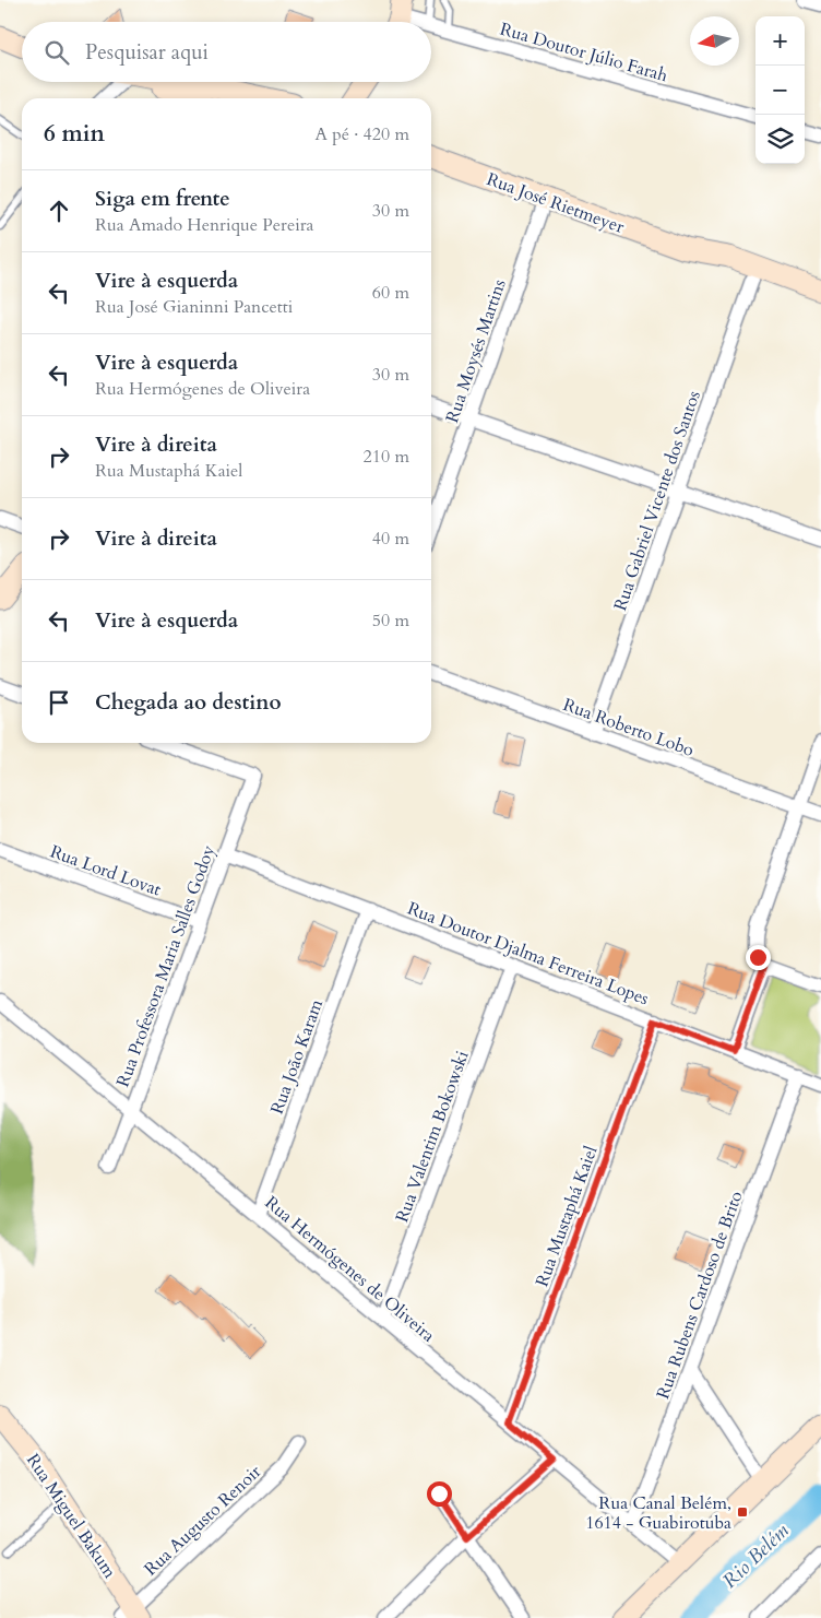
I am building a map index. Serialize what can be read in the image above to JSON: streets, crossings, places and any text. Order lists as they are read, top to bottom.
{
  "streets": {
    "main road": ["Rua José Rietmeyer", "Rua Miguel Bakum"],
    "street": [
      "Rua Doutor Júlio Farah",
      "Rua Moysés Martins",
      "Rua Gabriel Vicente dos Santos",
      "Rua Roberto Lobo",
      "Rua Lord Lovat",
      "Rua Doutor Djalma Ferreira Lopes",
      "Rua Professora Maria Salles Godoy",
      "Rua João Karam",
      "Rua Valentim Bokowski",
      "Rua Mustaphá Kaiel",
      "Rua Hermógenes de Oliveira",
      "Rua Rubens Cardoso de Brito",
      "Rua Augusto Renoir"
    ]
  },
  "crossings": [
    ["Rua José Rietmeyer", "Rua Moysés Martins"],
    ["Rua José Rietmeyer", "Rua Gabriel Vicente dos Santos"],
    ["Rua Gabriel Vicente dos Santos", "Rua Roberto Lobo"],
    ["Rua Lord Lovat", "Rua Professora Maria Salles Godoy"],
    ["Rua Doutor Djalma Ferreira Lopes", "Rua Professora Maria Salles Godoy"],
    ["Rua Doutor Djalma Ferreira Lopes", "Rua João Karam"],
    ["Rua Doutor Djalma Ferreira Lopes", "Rua Valentim Bokowski"],
    ["Rua Doutor Djalma Ferreira Lopes", "Rua Mustaphá Kaiel"],
    ["Rua Doutor Djalma Ferreira Lopes", "Rua Rubens Cardoso de Brito"],
    ["Rua Professora Maria Salles Godoy", "Rua Hermógenes de Oliveira"],
    ["Rua João Karam", "Rua Hermógenes de Oliveira"],
    ["Rua Valentim Bokowski", "Rua Hermógenes de Oliveira"],
    ["Rua Mustaphá Kaiel", "Rua Hermógenes de Oliveira"],
    ["Rua Hermógenes de Oliveira", "Rua Rubens Cardoso de Brito"],
    ["Rua Miguel Bakum", "Rua Augusto Renoir"]
  ],
  "water": ["Rio Belém"],
  "places": {
    "transit": ["Rua Canal Belém, 1614 - Guabirotuba"]
  },
  "north": "left",
  "page": {
    "map_buttons": ["+", "−"],
    "search": "Pesquisar aqui",
    "heading": ["6 min", "A pé · 420 m"],
    "list": [
      ["Siga em frente", "Rua Amado Henrique Pereira", "30 m"],
      ["Vire à esquerda", "Rua José Gianinni Pancetti", "60 m"],
      ["Vire à esquerda", "Rua Hermógenes de Oliveira", "30 m"],
      ["Vire à direita", "Rua Mustaphá Kaiel", "210 m"],
      ["Vire à direita", "40 m"],
      ["Vire à esquerda", "50 m"],
      "Chegada ao destino"
    ]
  }
}
